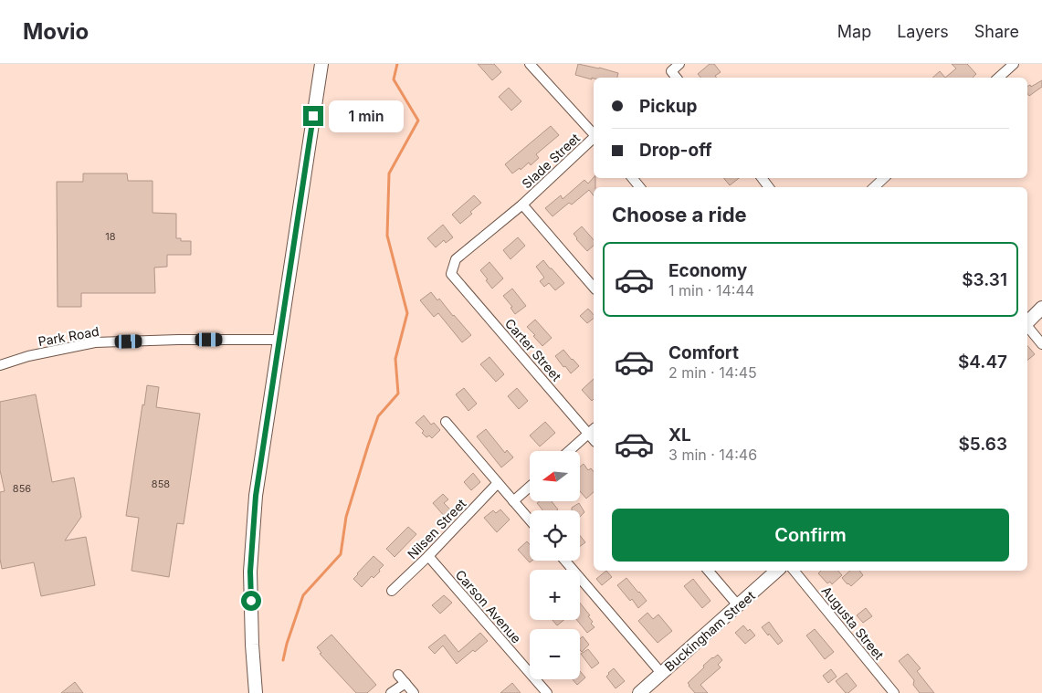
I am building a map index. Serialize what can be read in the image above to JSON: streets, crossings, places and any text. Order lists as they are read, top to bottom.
{
  "streets": {
    "main road": ["Buckingham Street"],
    "street": [
      "Slade Street",
      "Park Road",
      "Carter Street",
      "Nilsen Street",
      "Carson Avenue",
      "Augusta Street"
    ]
  },
  "crossings": [
    ["Slade Street", "Carter Street"],
    ["Nilsen Street", "Carson Avenue"]
  ],
  "house_numbers": ["18", "858", "856"],
  "north": "left",
  "page": {
    "header": "Movio",
    "nav": ["Map", "Layers", "Share"],
    "banner": ["Pickup", "Drop-off"],
    "bubble": "1 min",
    "heading": "Choose a ride",
    "list": [
      {
        "name": "Economy",
        "note": "1 min · 14:44",
        "value": "$3.31"
      },
      {
        "name": "Comfort",
        "note": "2 min · 14:45",
        "value": "$4.47"
      },
      {
        "name": "XL",
        "note": "3 min · 14:46",
        "value": "$5.63"
      }
    ],
    "map_buttons": ["+", "−"],
    "buttons": "Confirm"
  }
}
